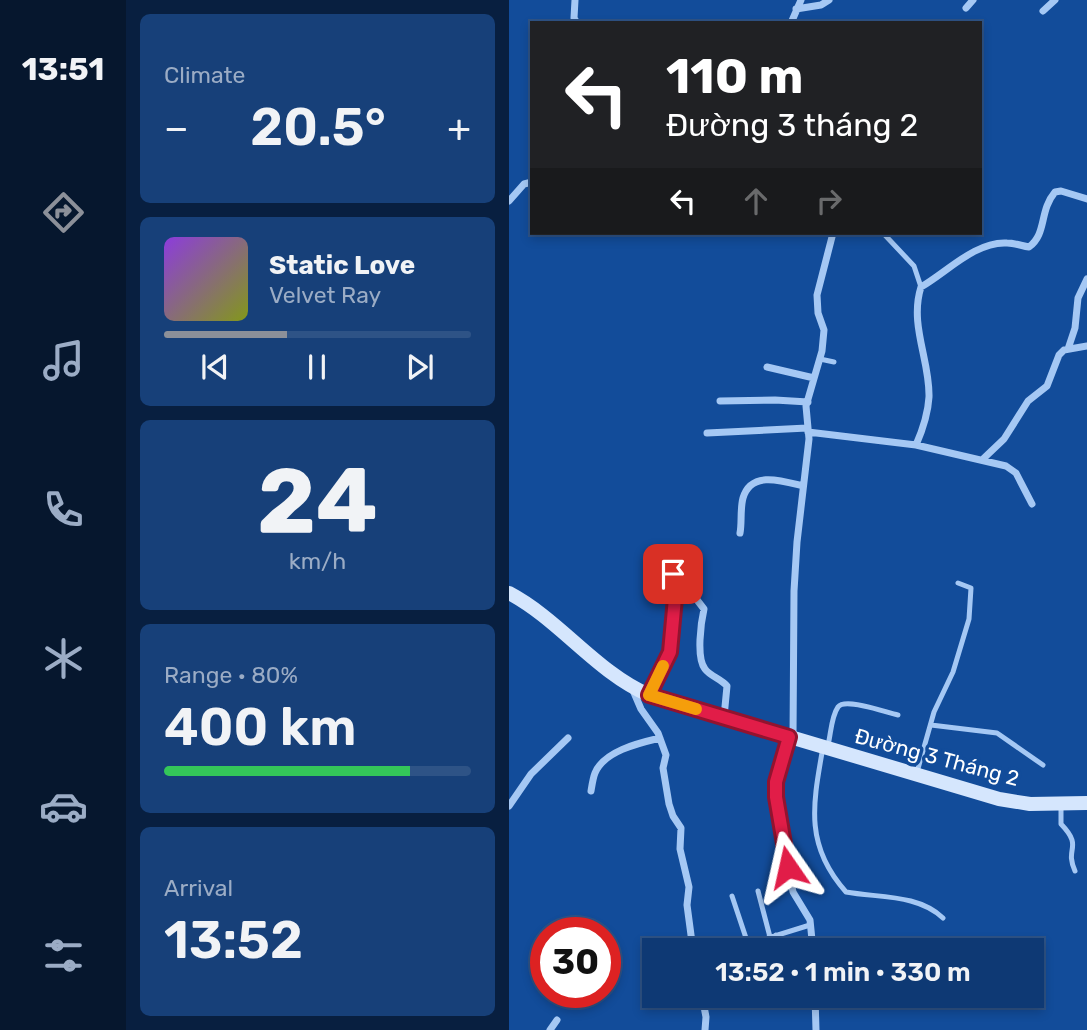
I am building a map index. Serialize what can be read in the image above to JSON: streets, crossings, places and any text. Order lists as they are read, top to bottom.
{
  "streets": {
    "main road": ["Đường 3 Tháng 2"]
  },
  "page": {
    "tabs": "13:51",
    "tile": [
      "Climate",
      ["24", "km/h"],
      ["Range · 80%", "400 km"],
      ["Arrival", "13:52"]
    ],
    "turn": ["110 m", "Đường 3 tháng 2"],
    "heat": ["−", "20.5°", "+"],
    "song": ["Static Love", "Velvet Ray"],
    "limit": "30",
    "trip": "13:52 · 1 min · 330 m"
  }
}
